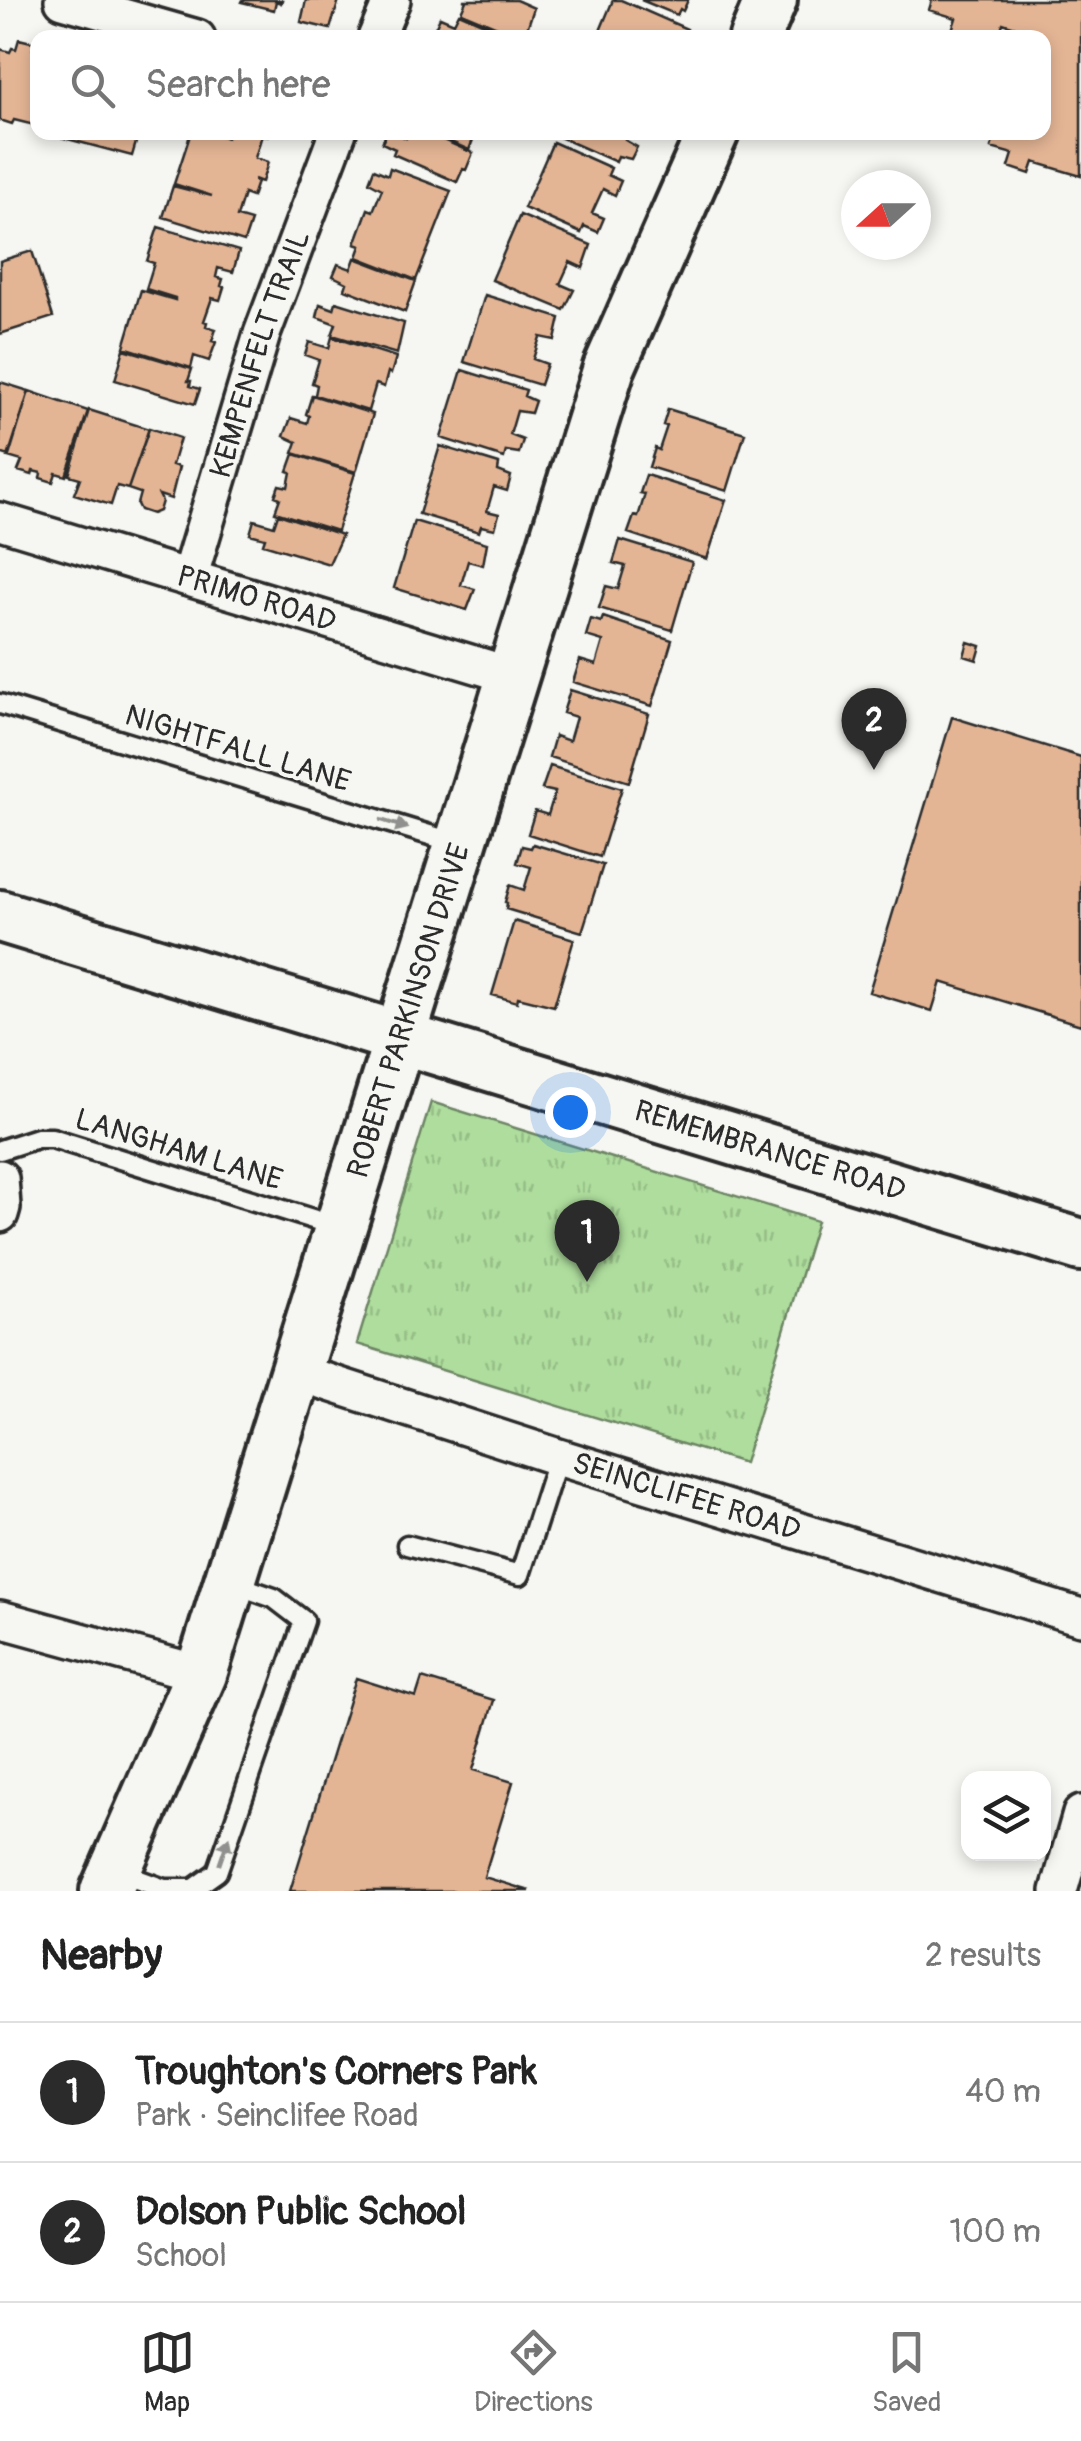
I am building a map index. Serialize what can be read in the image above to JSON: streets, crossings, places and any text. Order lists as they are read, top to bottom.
{
  "streets": {
    "street": [
      "KEMPENFELT TRAIL",
      "PRIMO ROAD",
      "ROBERT PARKINSON DRIVE",
      "REMEMBRANCE ROAD",
      "SEINCLIFEE ROAD"
    ],
    "lane": ["NIGHTFALL LANE", "LANGHAM LANE"]
  },
  "crossings": [
    ["KEMPENFELT TRAIL", "PRIMO ROAD"],
    ["PRIMO ROAD", "ROBERT PARKINSON DRIVE"],
    ["NIGHTFALL LANE", "ROBERT PARKINSON DRIVE"],
    ["ROBERT PARKINSON DRIVE", "LANGHAM LANE"],
    ["ROBERT PARKINSON DRIVE", "REMEMBRANCE ROAD"],
    ["ROBERT PARKINSON DRIVE", "SEINCLIFEE ROAD"]
  ],
  "one_way": ["NIGHTFALL LANE"],
  "north": "left",
  "page": {
    "search": "Search here",
    "pins": ["2", "1"],
    "heading": ["Nearby", "2 results"],
    "list": [
      {
        "mark": "1",
        "name": "Troughton's Corners Park",
        "note": "Park · Seinclifee Road",
        "value": "40 m"
      },
      {
        "mark": "2",
        "name": "Dolson Public School",
        "note": "School",
        "value": "100 m"
      }
    ],
    "nav": ["Map", "Directions", "Saved"]
  }
}
